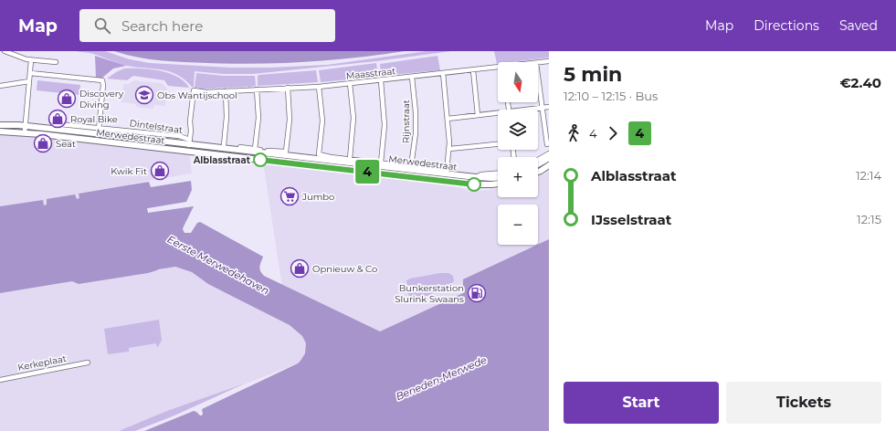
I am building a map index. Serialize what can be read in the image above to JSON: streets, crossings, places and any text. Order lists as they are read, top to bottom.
{
  "streets": {
    "main road": ["Merwedestraat"],
    "street": ["Maasstraat", "Rijnstraat", "Kerkeplaat"]
  },
  "crossings": [
    ["Maasstraat", "Rijnstraat"],
    ["Maasstraat", "Merwedestraat"],
    ["Rijnstraat", "Merwedestraat"]
  ],
  "water": ["Eerste Merwedehaven", "Beneden-Merwede"],
  "places": {
    "school or university": ["Obs Wantijschool"],
    "shop": [
      "Discovery Diving",
      "Royal Bike",
      "Seat",
      "Kwik Fit",
      "Opnieuw & Co"
    ],
    "other": ["Alblasstraat"],
    "supermarket": ["Jumbo"],
    "fuel station": ["Bunkerstation Slurink Swaans"]
  },
  "lines": ["bus line 4"],
  "north": "bottom",
  "page": {
    "header": "Map",
    "search": "Search here",
    "nav": ["Map", "Directions", "Saved"],
    "on_map": "4",
    "heading": ["5 min", "12:10 – 12:15 · Bus", "€2.40"],
    "map_buttons": ["+", "−"],
    "legs": ["4", "4"],
    "list": [
      {
        "name": "Alblasstraat",
        "value": "12:14"
      },
      {
        "name": "IJsselstraat",
        "value": "12:15"
      }
    ],
    "buttons": ["Start", "Tickets"]
  }
}
